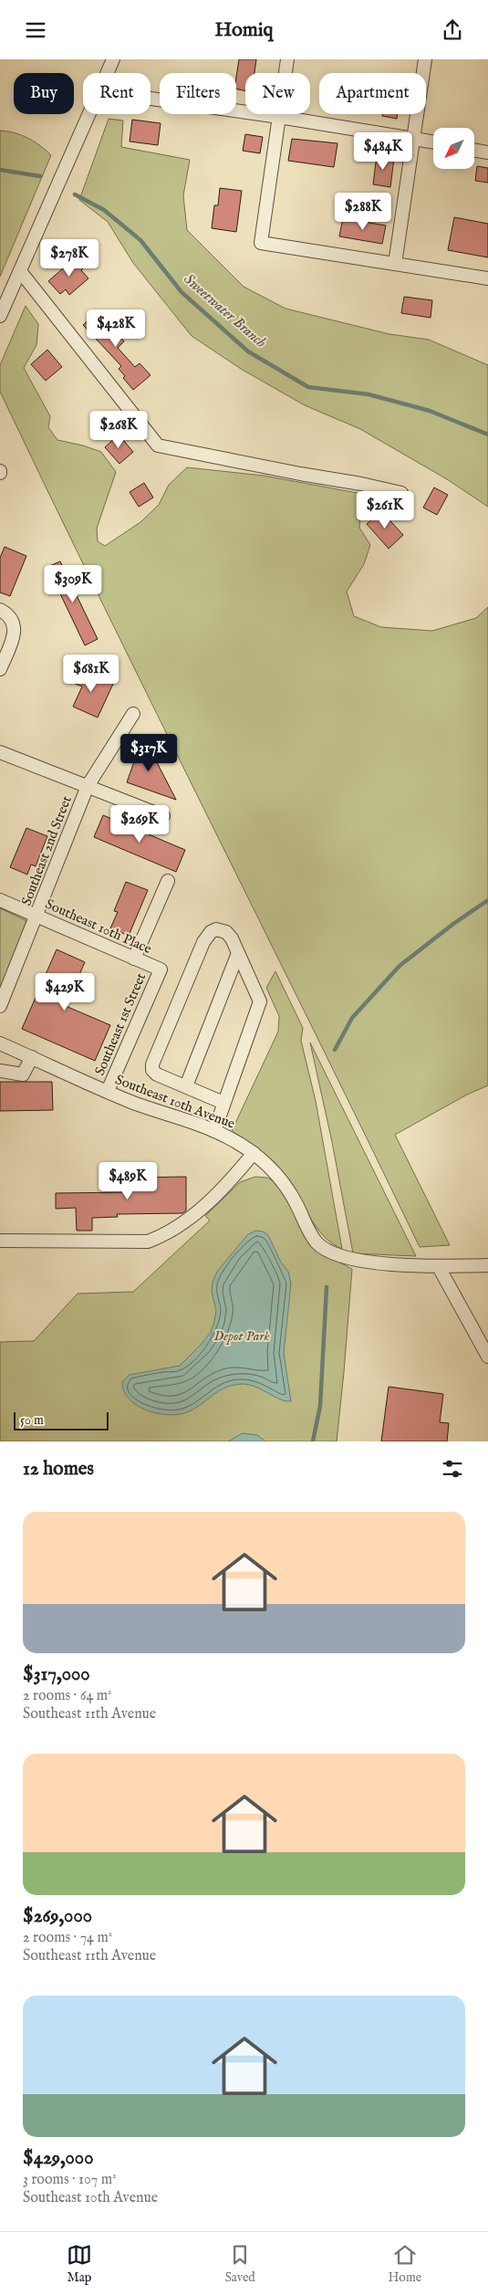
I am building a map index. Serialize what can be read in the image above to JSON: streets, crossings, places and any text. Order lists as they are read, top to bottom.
{
  "streets": {
    "street": [
      "Southeast 2nd Street",
      "Southeast 10th Place",
      "Southeast 1st Street",
      "Southeast 10th Avenue"
    ]
  },
  "crossings": [
    ["Southeast 2nd Street", "Southeast 10th Place"],
    ["Southeast 10th Place", "Southeast 1st Street"],
    ["Southeast 1st Street", "Southeast 10th Avenue"]
  ],
  "water": ["Sweetwater Branch"],
  "parks": ["Depot Park"],
  "scale_bar": "50 m",
  "north": "bottom left",
  "page": {
    "header": "Homiq",
    "chip": [
      "Buy",
      "Rent",
      "Filters",
      "New",
      "Apartment"
    ],
    "price": [
      "$484K",
      "$288K",
      "$278K",
      "$428K",
      "$268K",
      "$261K",
      "$309K",
      "$681K",
      "$317K",
      "$269K",
      "$429K",
      "$489K"
    ],
    "scale": "50 m",
    "heading": "12 homes",
    "list": [
      {
        "name": "$317,000",
        "note": "2 rooms · 64 m² · Southeast 11th Avenue"
      },
      {
        "name": "$269,000",
        "note": "2 rooms · 74 m² · Southeast 11th Avenue"
      },
      {
        "name": "$429,000",
        "note": "3 rooms · 107 m² · Southeast 10th Avenue"
      }
    ],
    "tabs": ["Map", "Saved", "Home"]
  }
}
